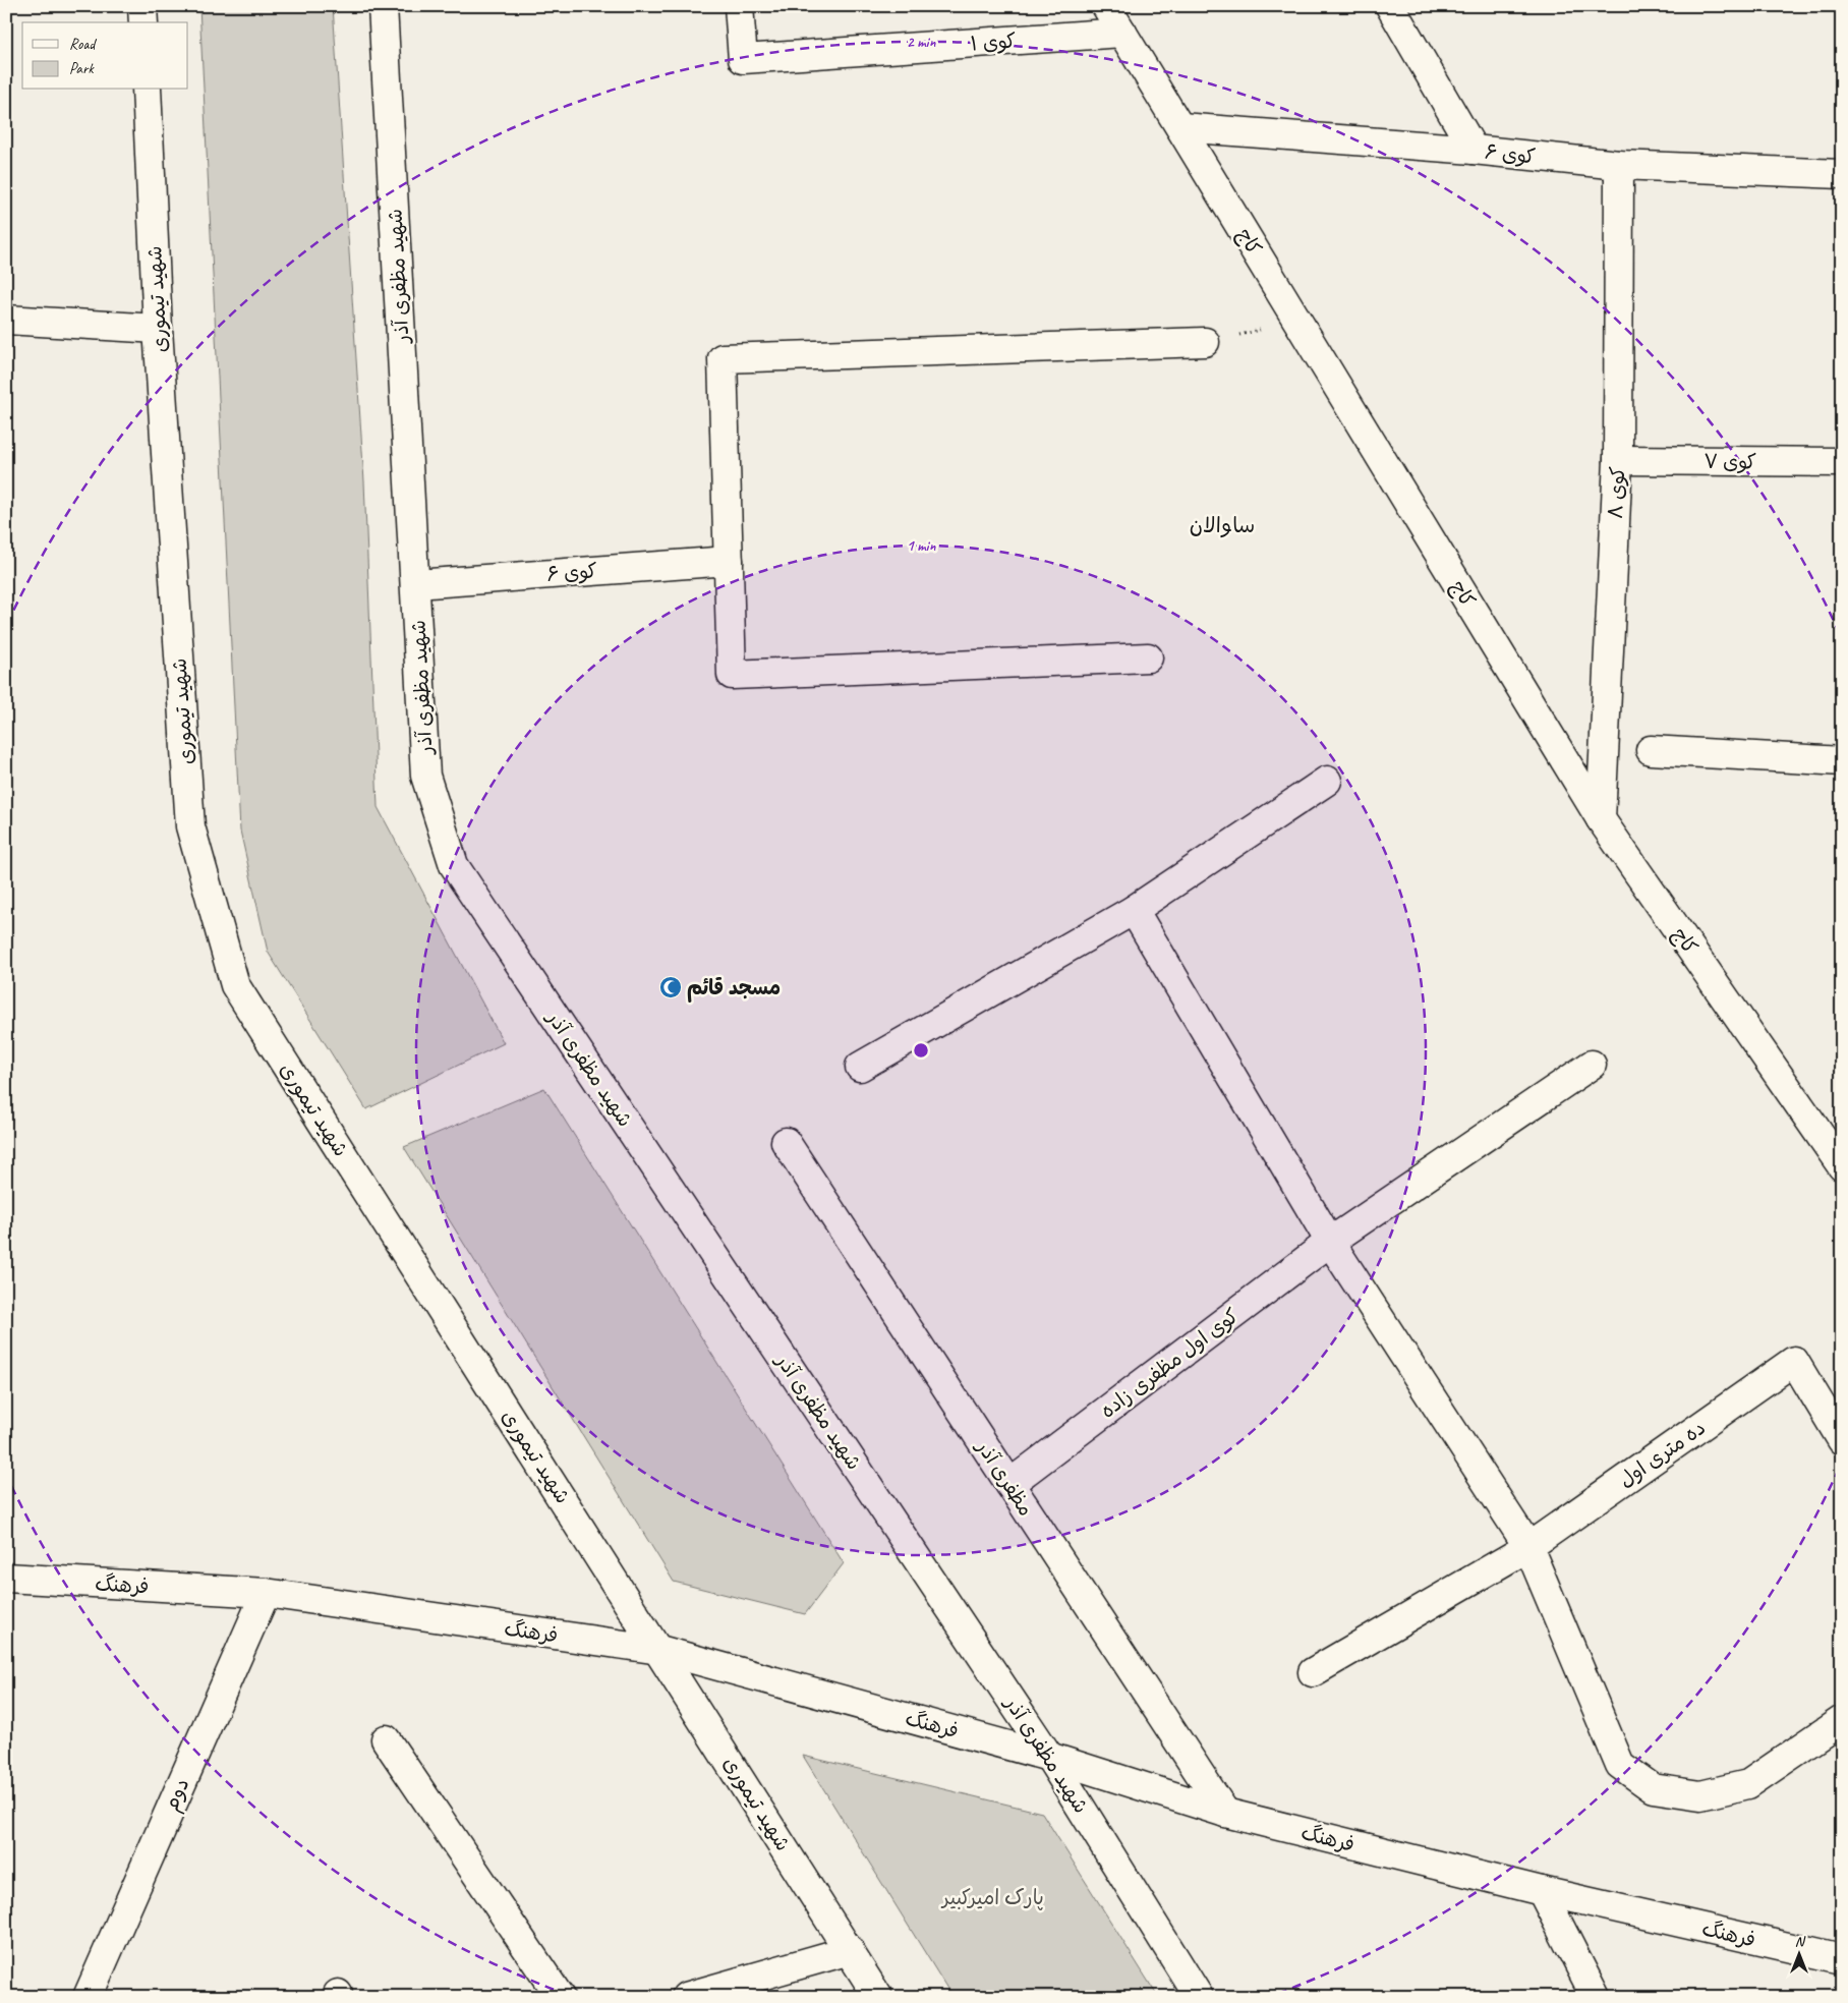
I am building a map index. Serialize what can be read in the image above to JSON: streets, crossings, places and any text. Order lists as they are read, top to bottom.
{
  "streets": {
    "street": [
      "کوی ۱",
      "کوی ۶",
      "کاج",
      "شهید مظفری آذر",
      "شهید تیموری",
      "کوی ۷",
      "کوی ۸",
      "کوی اول مظفری زاده",
      "ده متری اول",
      "مظفری آذر",
      "فرهنگ",
      "دوم"
    ]
  },
  "crossings": [
    ["کوی ۱", "کاج"],
    ["کوی ۶", "کاج"],
    ["کوی ۶", "شهید مظفری آذر"],
    ["کوی ۶", "کوی ۸"],
    ["کاج", "کوی ۸"],
    ["شهید مظفری آذر", "فرهنگ"],
    ["شهید تیموری", "فرهنگ"],
    ["کوی ۷", "کوی ۸"],
    ["کوی اول مظفری زاده", "مظفری آذر"],
    ["مظفری آذر", "فرهنگ"],
    ["فرهنگ", "دوم"]
  ],
  "districts": ["ساوالان"],
  "parks": ["پارک امیرکبیر"],
  "places": {
    "mosque": ["مسجد قائم"]
  },
  "legend": ["Road", "Park"],
  "north": "top",
  "rings": ["2 min", "1 min"]
}
